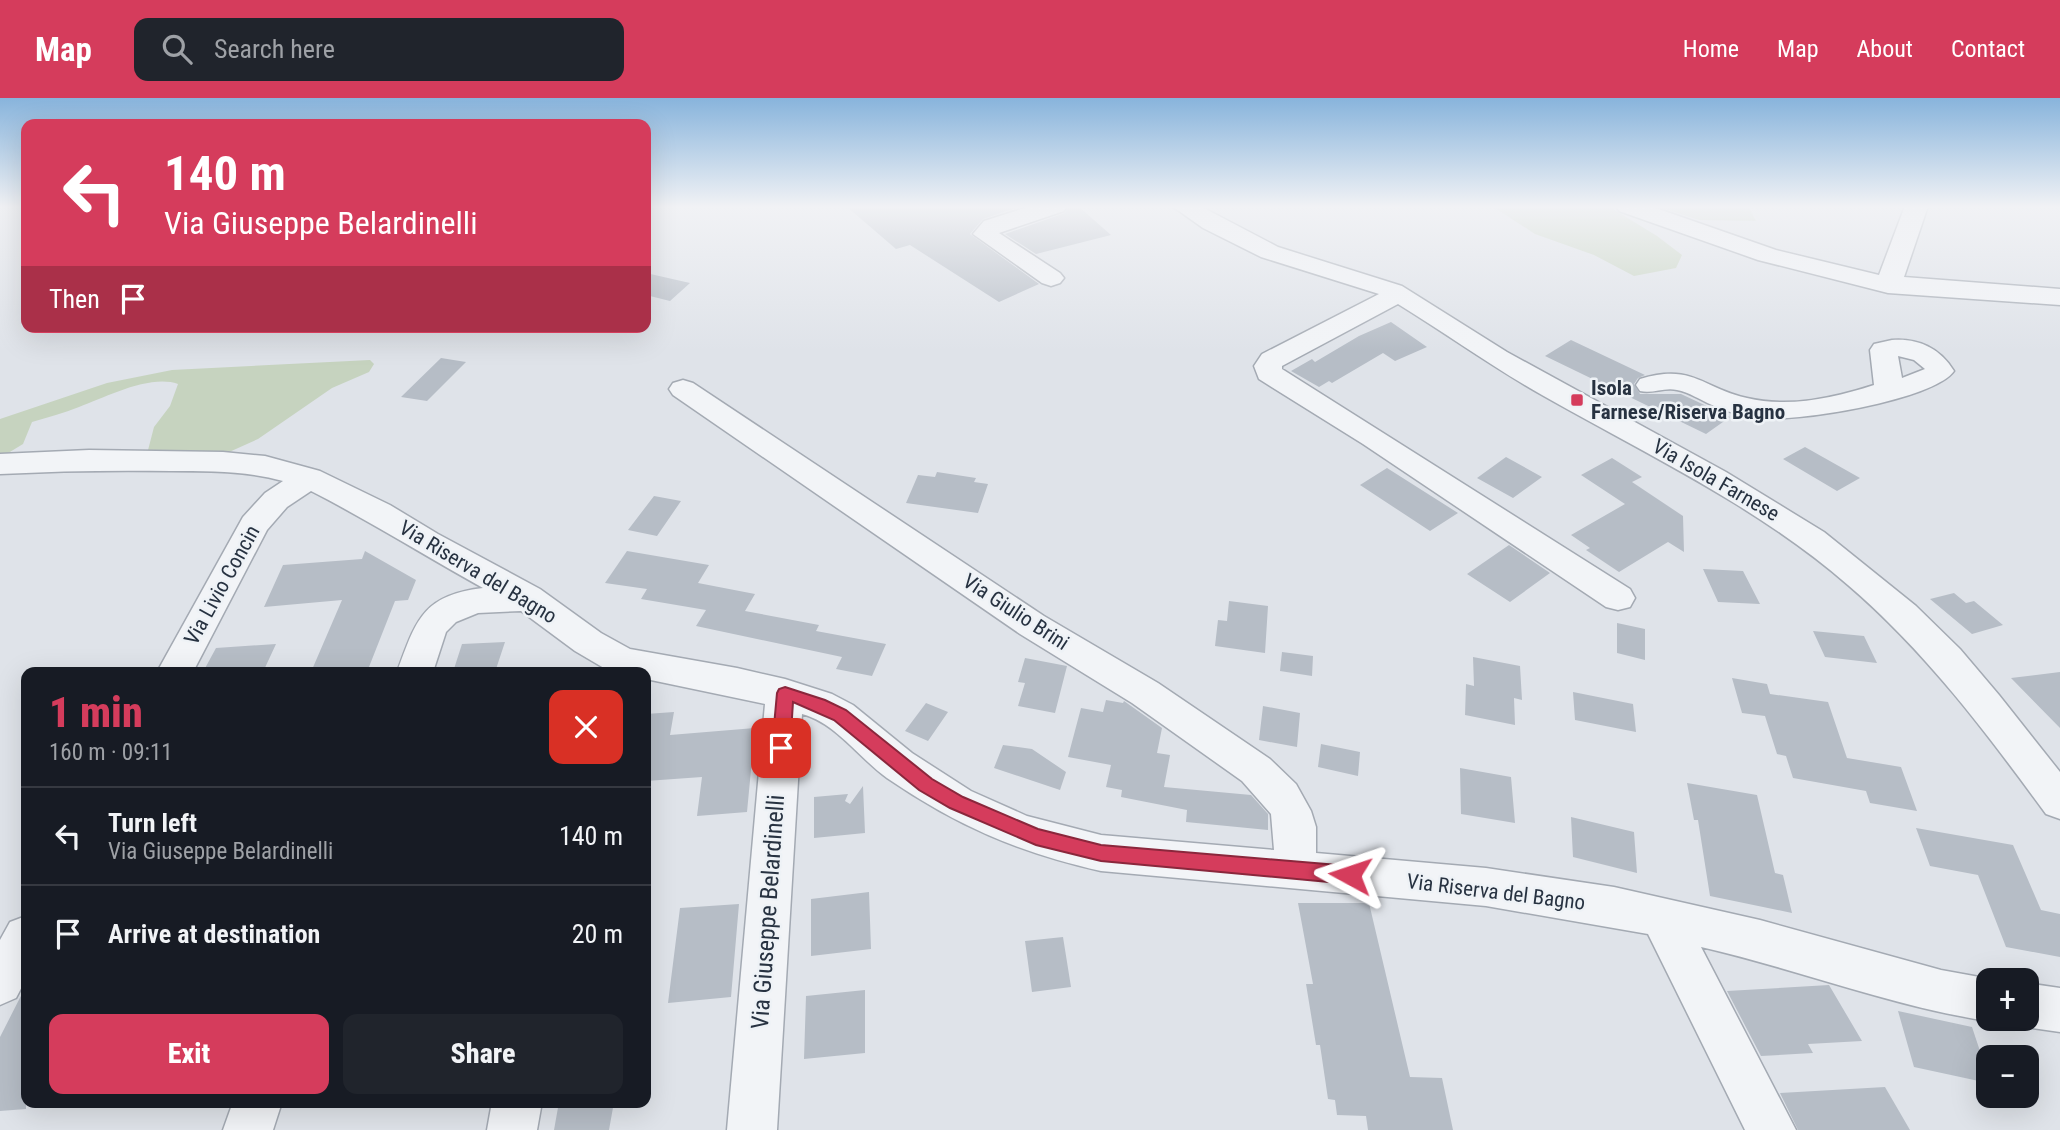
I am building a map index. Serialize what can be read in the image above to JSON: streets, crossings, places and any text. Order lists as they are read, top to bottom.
{
  "streets": {
    "street": [
      "Via Isola Farnese",
      "Via Riserva del Bagno",
      "Via Livio Concin",
      "Via Giulio Brini",
      "Via Giuseppe Belardinelli"
    ]
  },
  "crossings": [
    ["Via Riserva del Bagno", "Via Livio Concin"],
    ["Via Riserva del Bagno", "Via Giulio Brini"],
    ["Via Riserva del Bagno", "Via Giuseppe Belardinelli"]
  ],
  "places": {
    "transit": ["Isola Farnese/Riserva Bagno"]
  },
  "page": {
    "header": "Map",
    "search": "Search here",
    "nav": [
      "Home",
      "Map",
      "About",
      "Contact"
    ],
    "turn": ["140 m", "Via Giuseppe Belardinelli"],
    "then": "Then",
    "heading": ["1 min", "160 m · 09:11"],
    "list": [
      {
        "name": "Turn left",
        "note": "Via Giuseppe Belardinelli",
        "value": "140 m"
      },
      {
        "name": "Arrive at destination",
        "value": "20 m"
      }
    ],
    "map_buttons": ["+", "−"],
    "buttons": ["Exit", "Share"]
  }
}
